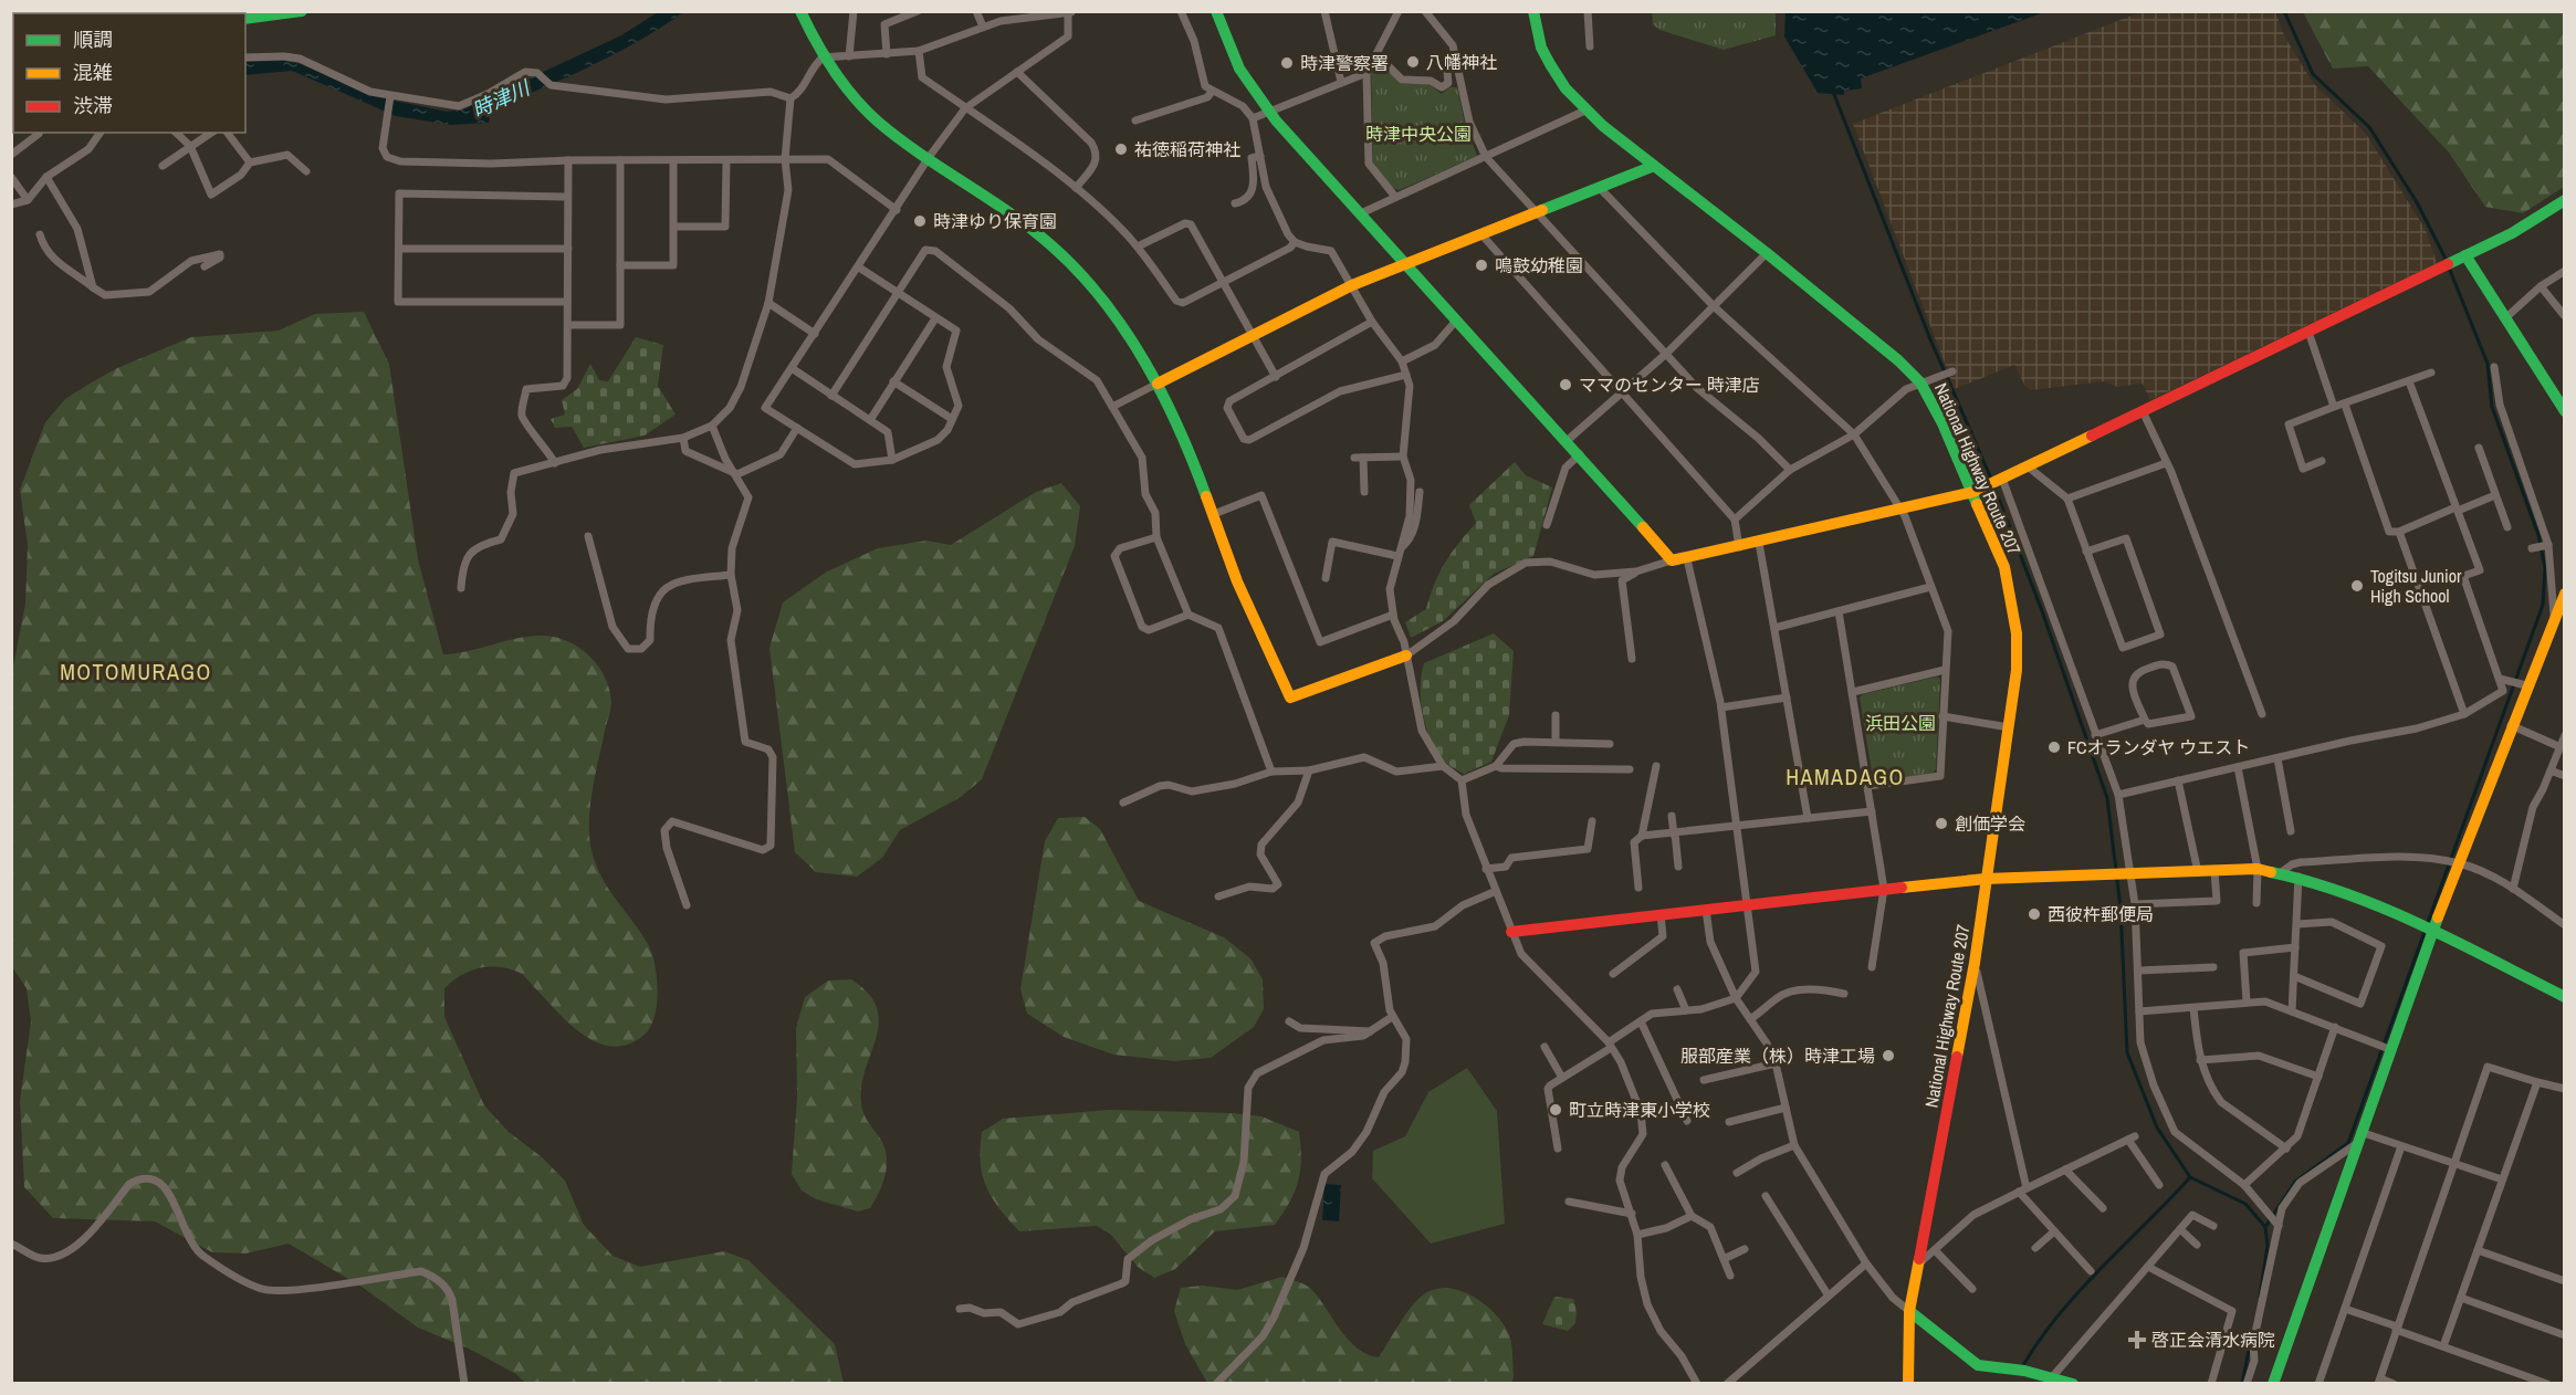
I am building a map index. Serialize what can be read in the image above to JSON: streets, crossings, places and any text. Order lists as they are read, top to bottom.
{
  "streets": {
    "main road": ["National Highway Route 207"]
  },
  "districts": ["MOTOMURAGO", "HAMADAGO"],
  "water": ["時津川"],
  "parks": ["時津中央公園", "浜田公園"],
  "places": {
    "other": [
      "八幡神社",
      "時津警察署",
      "祐徳稲荷神社",
      "時津ゆり保育園",
      "鳴鼓幼稚園",
      "ママのセンター 時津店",
      "Togitsu Junior High School",
      "FCオランダヤ ウエスト",
      "創価学会",
      "西彼杵郵便局",
      "服部産業（株）時津工場",
      "町立時津東小学校"
    ],
    "health": ["啓正会清水病院"]
  },
  "legend": ["順調", "混雑", "渋滞"]
}
